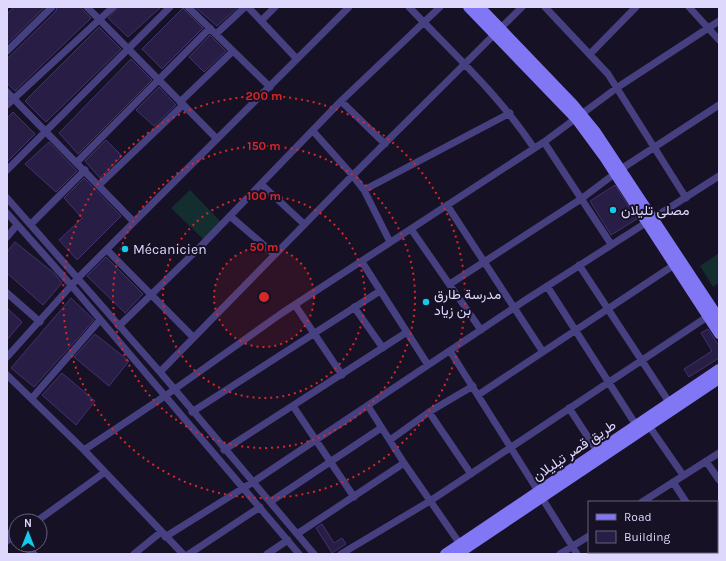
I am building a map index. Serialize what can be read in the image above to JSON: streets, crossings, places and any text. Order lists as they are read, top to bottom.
{
  "streets": {
    "main road": ["طريق قصر تيليلان"]
  },
  "places": ["مصلى تليلان", "Mécanicien", "مدرسة طارق بن زياد"],
  "legend": ["Road", "Building"],
  "north": "top",
  "rings": [
    "200 m",
    "150 m",
    "100 m",
    "50 m"
  ]
}
